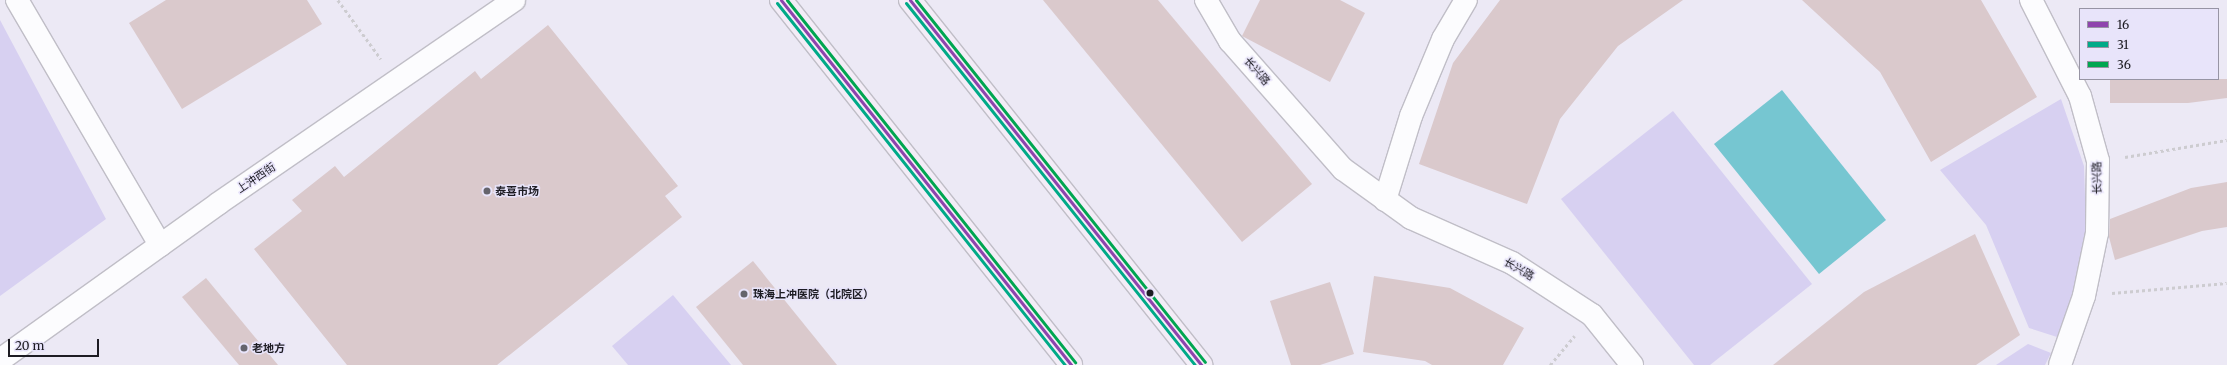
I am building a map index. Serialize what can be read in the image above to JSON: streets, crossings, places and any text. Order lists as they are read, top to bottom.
{
  "streets": {
    "street": ["长兴路", "上沖西街"]
  },
  "places": ["泰喜市场", "珠海上冲医院（北院区）", "老地方"],
  "lines": ["transit line 16", "transit line 36", "transit line 31"],
  "legend": ["16", "31", "36"],
  "scale_bar": "20 m"
}
